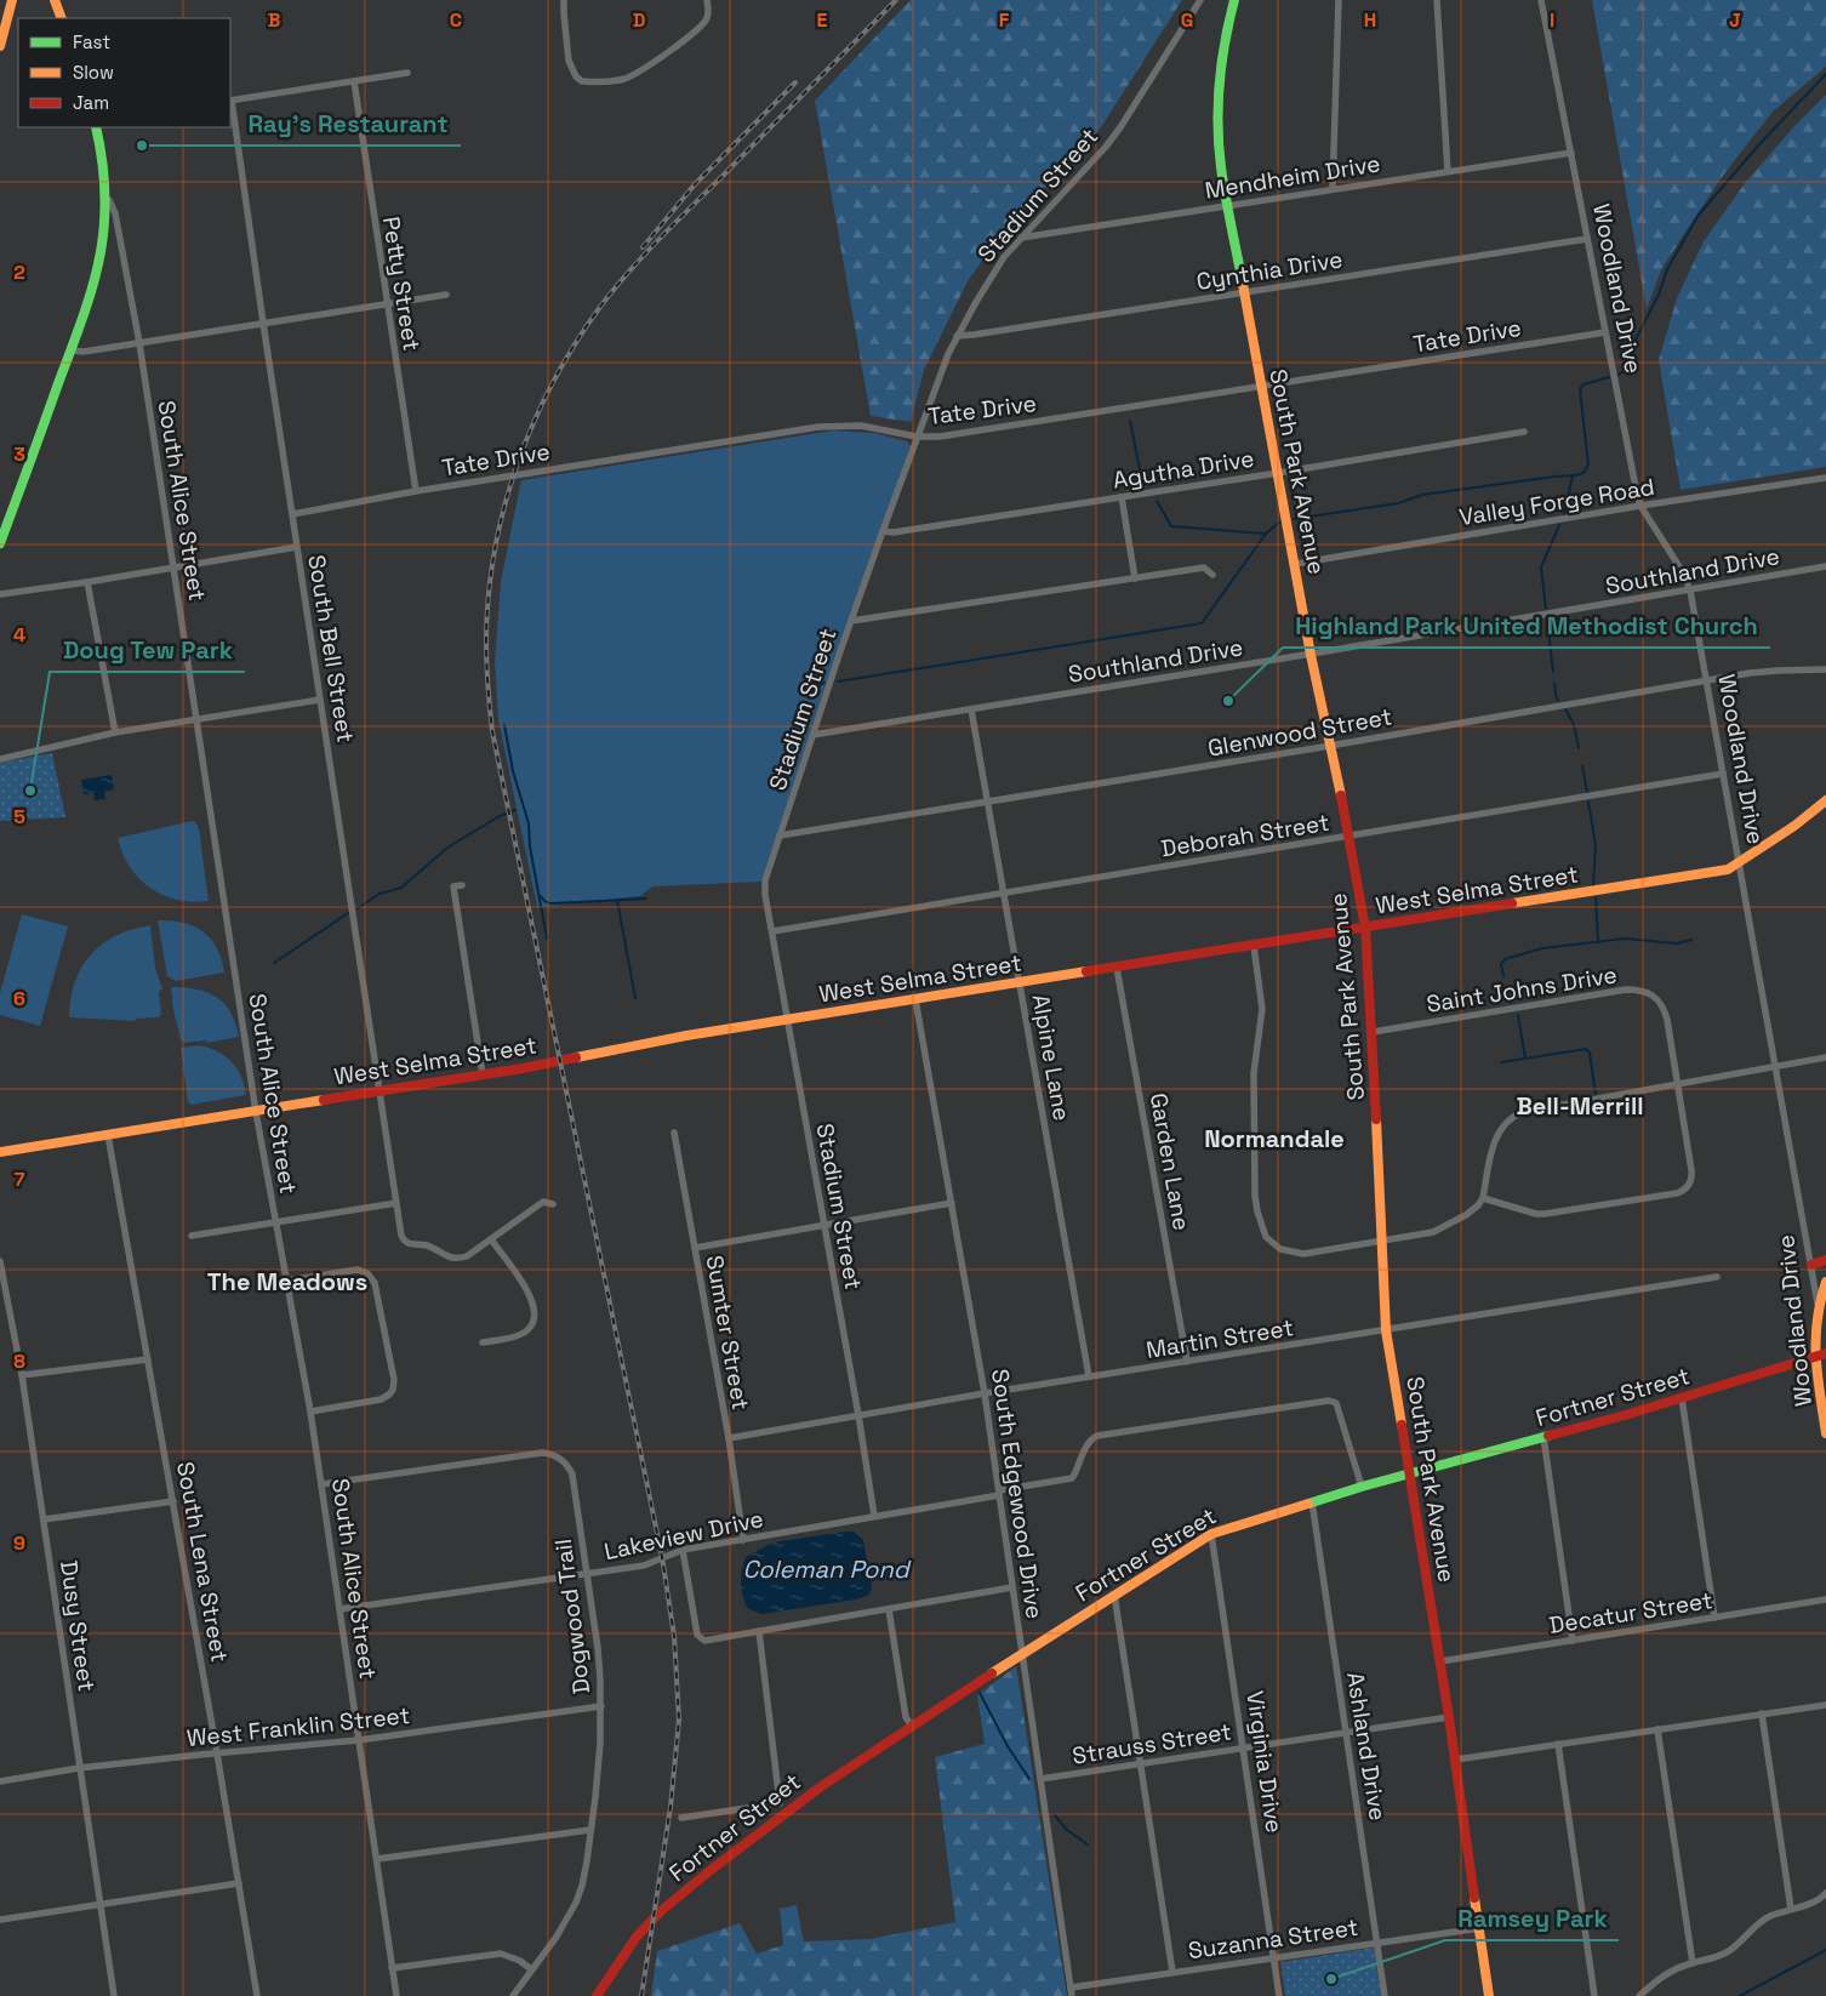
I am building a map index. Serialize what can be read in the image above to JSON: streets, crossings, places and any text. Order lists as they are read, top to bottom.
{
  "streets": {
    "street": [
      "Mendheim Drive",
      "Stadium Street",
      "Cynthia Drive",
      "Petty Street",
      "Woodland Drive",
      "Tate Drive",
      "Agutha Drive",
      "South Park Avenue",
      "South Alice Street",
      "Valley Forge Road",
      "Southland Drive",
      "South Bell Street",
      "Glenwood Street",
      "Deborah Street",
      "West Selma Street",
      "Saint Johns Drive",
      "Alpine Lane",
      "Garden Lane",
      "Sumter Street",
      "Martin Street",
      "Fortner Street",
      "South Edgewood Drive",
      "Lakeview Drive",
      "South Lena Street",
      "Decatur Street",
      "Dogwood Trail",
      "Dusy Street",
      "West Franklin Street",
      "Strauss Street",
      "Ashland Drive",
      "Virginia Drive",
      "Suzanna Street"
    ]
  },
  "crossings": [
    ["Mendheim Drive", "Stadium Street"],
    ["Mendheim Drive", "Woodland Drive"],
    ["Mendheim Drive", "South Park Avenue"],
    ["Stadium Street", "Cynthia Drive"],
    ["Stadium Street", "Tate Drive"],
    ["Stadium Street", "Agutha Drive"],
    ["Stadium Street", "Southland Drive"],
    ["Stadium Street", "Glenwood Street"],
    ["Stadium Street", "Deborah Street"],
    ["Stadium Street", "West Selma Street"],
    ["Stadium Street", "Martin Street"],
    ["Stadium Street", "Lakeview Drive"],
    ["Cynthia Drive", "Woodland Drive"],
    ["Cynthia Drive", "South Park Avenue"],
    ["Petty Street", "Tate Drive"],
    ["Woodland Drive", "Tate Drive"],
    ["Woodland Drive", "Valley Forge Road"],
    ["Woodland Drive", "Southland Drive"],
    ["Woodland Drive", "Glenwood Street"],
    ["Woodland Drive", "Deborah Street"],
    ["Woodland Drive", "West Selma Street"],
    ["Woodland Drive", "Fortner Street"],
    ["Tate Drive", "South Park Avenue"],
    ["Tate Drive", "South Bell Street"],
    ["Agutha Drive", "South Park Avenue"],
    ["South Park Avenue", "Valley Forge Road"],
    ["South Park Avenue", "Southland Drive"],
    ["South Park Avenue", "Glenwood Street"],
    ["South Park Avenue", "Deborah Street"],
    ["South Park Avenue", "West Selma Street"],
    ["South Park Avenue", "Saint Johns Drive"],
    ["South Park Avenue", "Martin Street"],
    ["South Park Avenue", "Fortner Street"],
    ["South Park Avenue", "Decatur Street"],
    ["South Park Avenue", "Strauss Street"],
    ["South Park Avenue", "Suzanna Street"],
    ["South Alice Street", "West Selma Street"],
    ["South Alice Street", "Lakeview Drive"],
    ["South Alice Street", "Dogwood Trail"],
    ["South Alice Street", "West Franklin Street"],
    ["Southland Drive", "Alpine Lane"],
    ["South Bell Street", "West Selma Street"],
    ["Glenwood Street", "Alpine Lane"],
    ["Deborah Street", "Alpine Lane"],
    ["West Selma Street", "Alpine Lane"],
    ["West Selma Street", "Garden Lane"],
    ["West Selma Street", "South Edgewood Drive"],
    ["West Selma Street", "South Lena Street"],
    ["Alpine Lane", "Martin Street"],
    ["Garden Lane", "Martin Street"],
    ["Sumter Street", "Martin Street"],
    ["Sumter Street", "Lakeview Drive"],
    ["Martin Street", "South Edgewood Drive"],
    ["Fortner Street", "South Edgewood Drive"],
    ["Fortner Street", "Lakeview Drive"],
    ["Fortner Street", "Ashland Drive"],
    ["Fortner Street", "Virginia Drive"],
    ["South Edgewood Drive", "Lakeview Drive"],
    ["South Edgewood Drive", "Strauss Street"],
    ["South Edgewood Drive", "Suzanna Street"],
    ["Lakeview Drive", "Dogwood Trail"],
    ["South Lena Street", "West Franklin Street"],
    ["Dogwood Trail", "West Franklin Street"],
    ["Dusy Street", "West Franklin Street"],
    ["Strauss Street", "Ashland Drive"],
    ["Strauss Street", "Virginia Drive"],
    ["Ashland Drive", "Suzanna Street"],
    ["Virginia Drive", "Suzanna Street"]
  ],
  "districts": ["Bell-Merrill", "Normandale", "The Meadows"],
  "water": ["Coleman Pond"],
  "places": [
    "Ray's Restaurant",
    "Highland Park United Methodist Church",
    "Doug Tew Park",
    "Ramsey Park"
  ],
  "legend": ["Fast", "Slow", "Jam"],
  "grid": {
    "columns": [
      "B",
      "C",
      "D",
      "E",
      "F",
      "G",
      "H",
      "I",
      "J"
    ],
    "rows": [
      "2",
      "3",
      "4",
      "5",
      "6",
      "7",
      "8",
      "9"
    ]
  }
}
